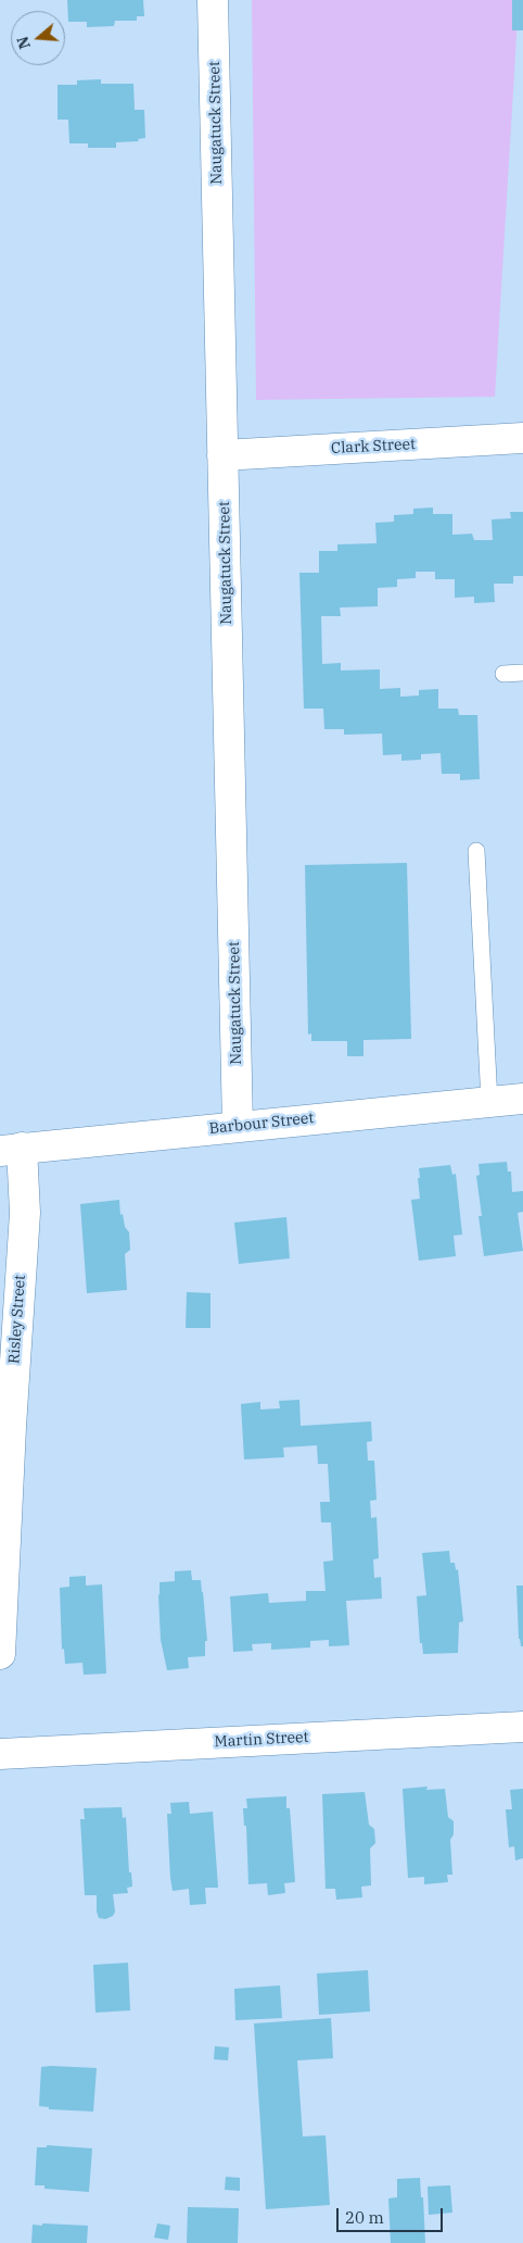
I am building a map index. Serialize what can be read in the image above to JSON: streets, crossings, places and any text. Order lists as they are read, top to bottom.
{
  "streets": {
    "street": [
      "Naugatuck Street",
      "Clark Street",
      "Barbour Street",
      "Risley Street",
      "Martin Street"
    ]
  },
  "crossings": [
    ["Naugatuck Street", "Clark Street"],
    ["Naugatuck Street", "Barbour Street"],
    ["Barbour Street", "Risley Street"]
  ],
  "scale_bar": "20 m",
  "north": "left"
}
